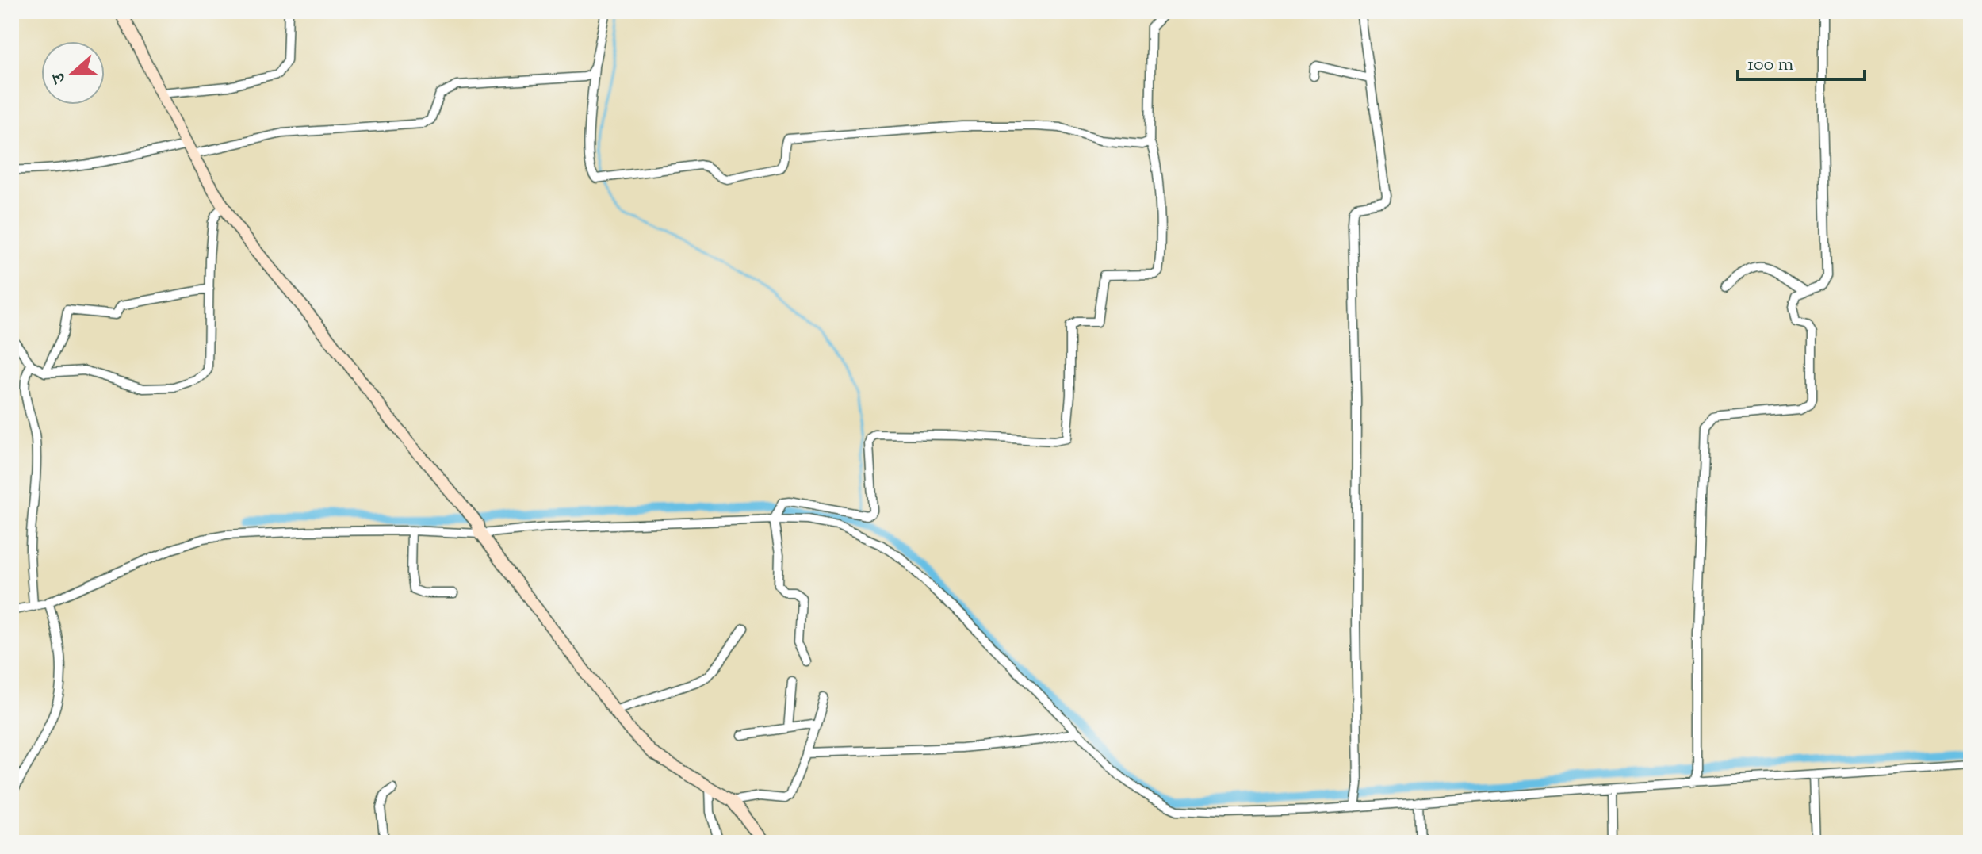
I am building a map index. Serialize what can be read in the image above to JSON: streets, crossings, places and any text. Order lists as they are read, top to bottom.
{
  "scale_bar": "100 m",
  "north": "left"
}
